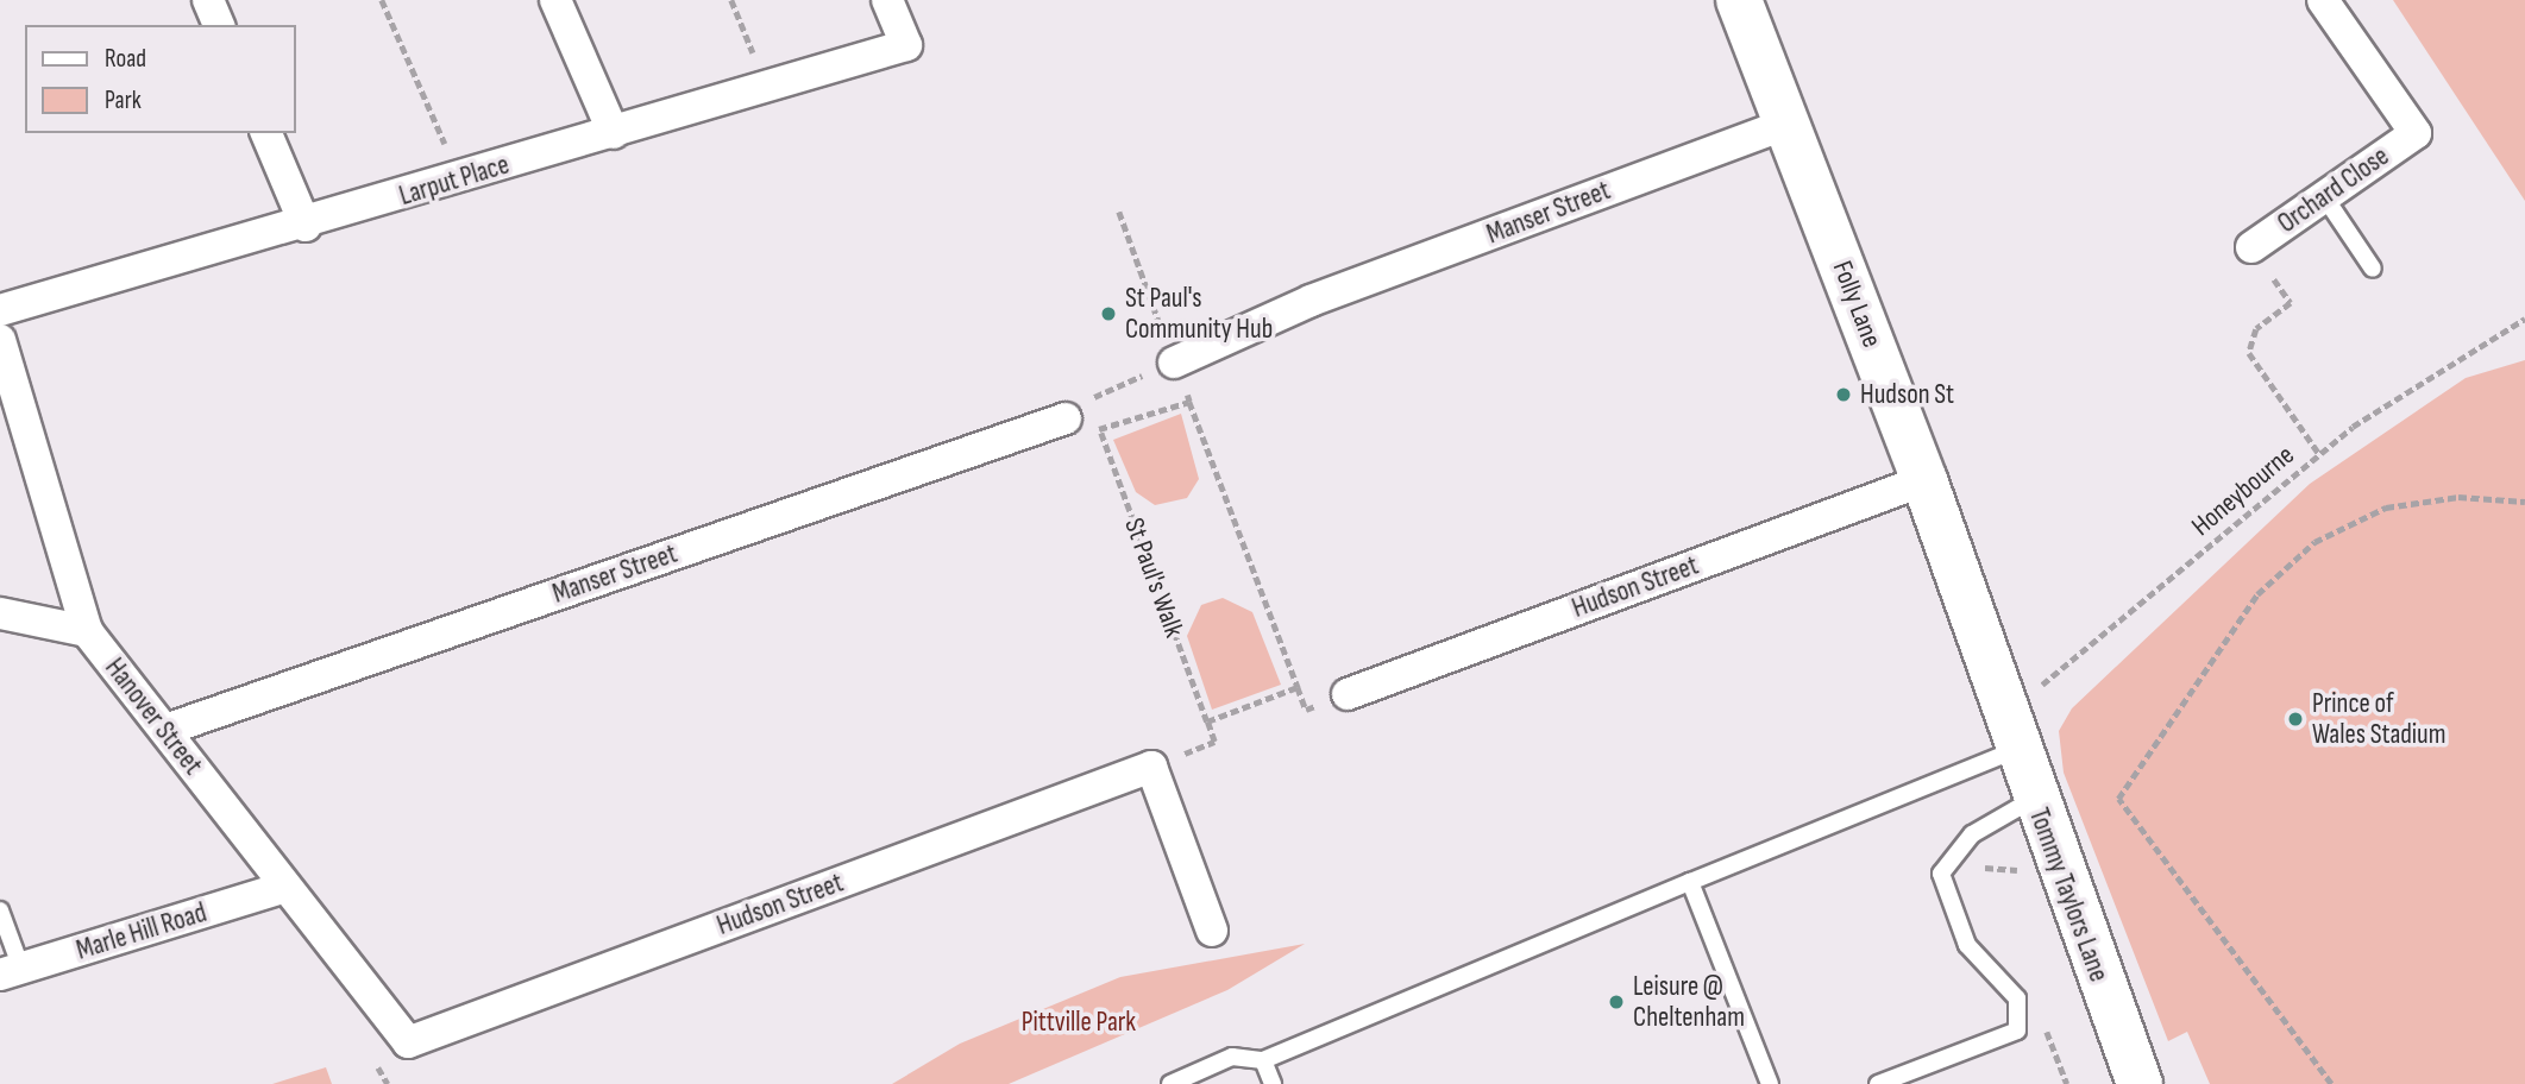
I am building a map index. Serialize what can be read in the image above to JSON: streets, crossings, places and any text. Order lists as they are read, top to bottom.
{
  "streets": {
    "street": [
      "Larput Place",
      "Orchard Close",
      "Manser Street",
      "Folly Lane",
      "Hudson Street",
      "Hanover Street",
      "Tommy Taylors Lane",
      "Marle Hill Road"
    ],
    "path": ["Honeybourne", "St Paul's Walk"]
  },
  "crossings": [
    ["Manser Street", "Folly Lane"],
    ["Manser Street", "Hanover Street"],
    ["Folly Lane", "Honeybourne"],
    ["Folly Lane", "Hudson Street"],
    ["Folly Lane", "Tommy Taylors Lane"],
    ["Honeybourne", "Tommy Taylors Lane"],
    ["Hudson Street", "Hanover Street"],
    ["Hanover Street", "Marle Hill Road"]
  ],
  "parks": ["Pittville Park"],
  "places": [
    "St Paul's Community Hub",
    "Hudson St",
    "Prince of Wales Stadium",
    "Leisure @ Cheltenham"
  ],
  "legend": ["Road", "Park"]
}
